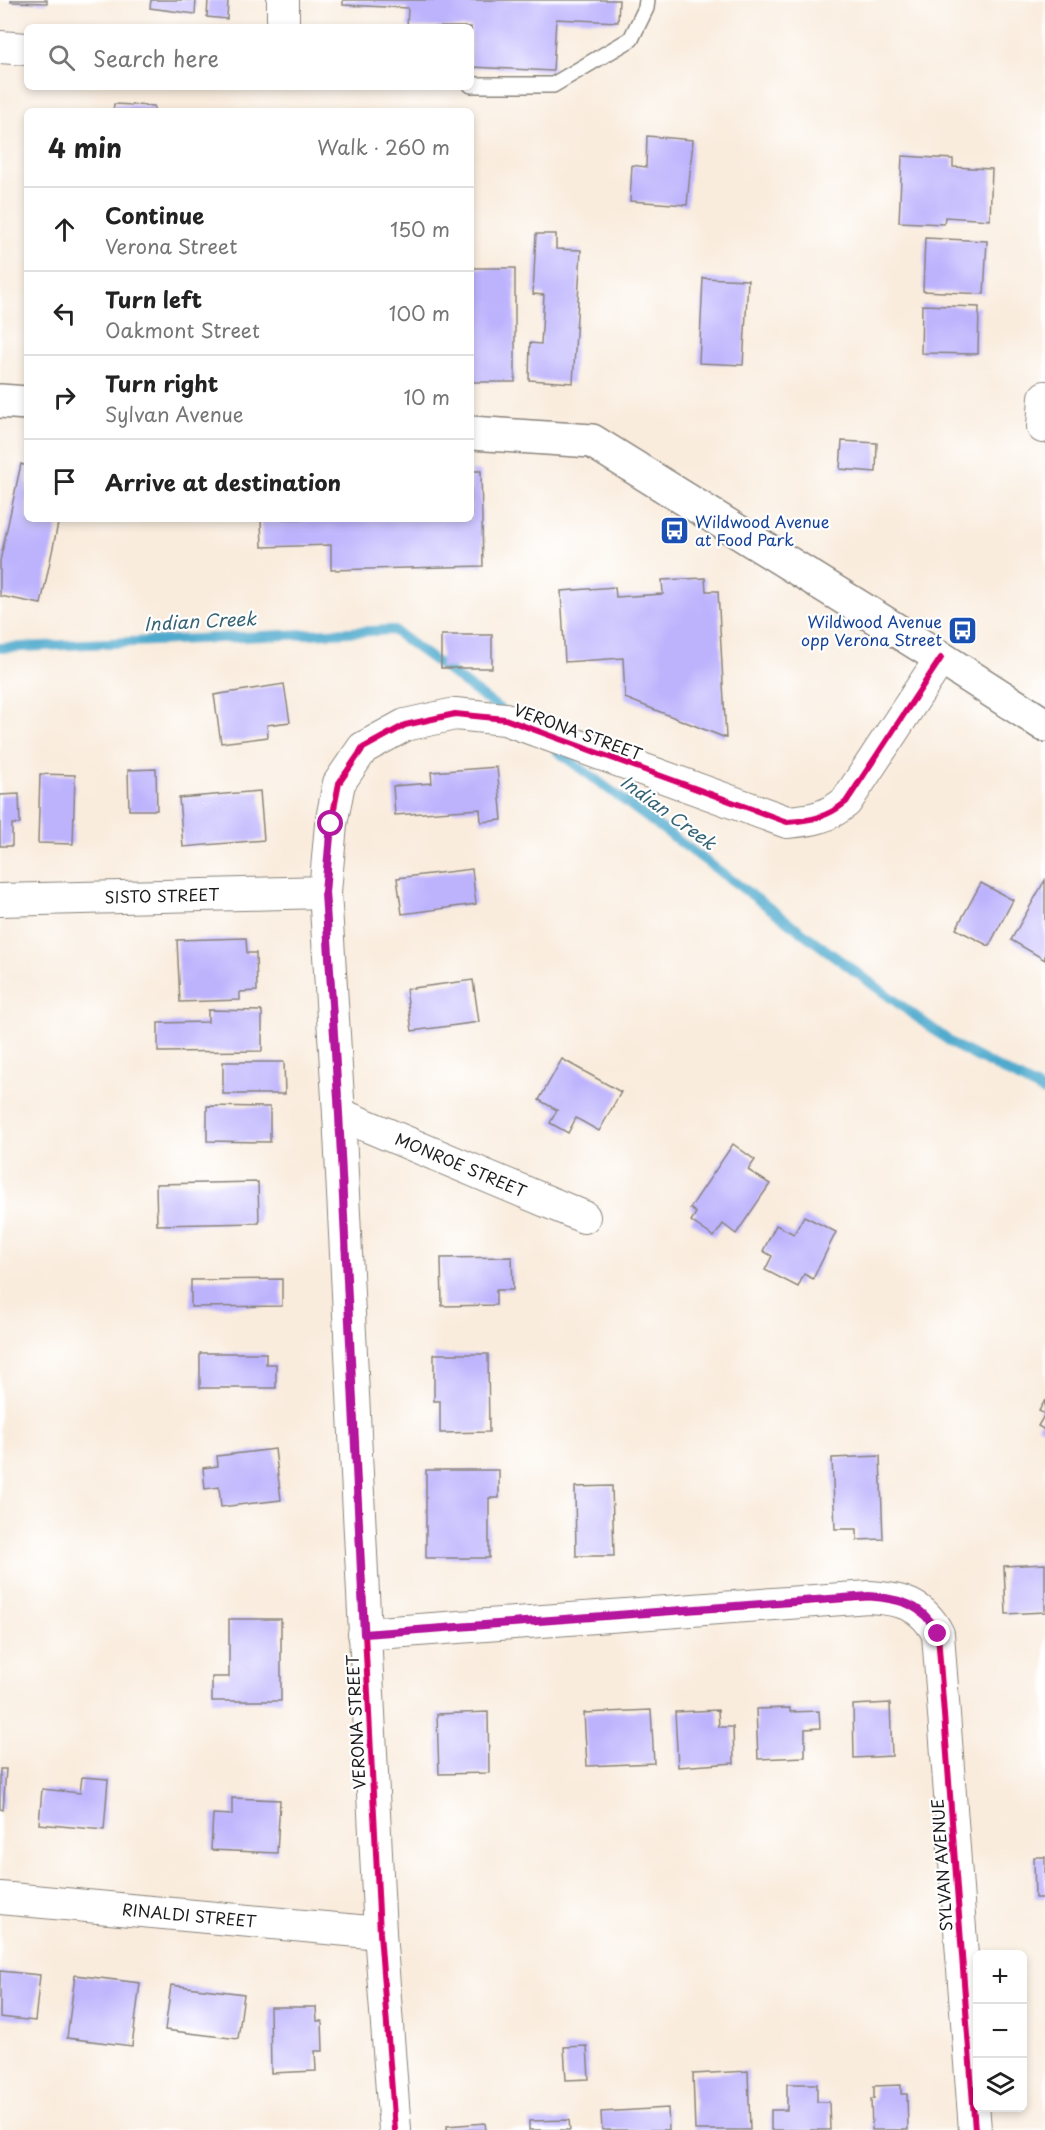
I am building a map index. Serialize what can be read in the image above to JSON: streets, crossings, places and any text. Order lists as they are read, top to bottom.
{
  "streets": {
    "street": [
      "VERONA STREET",
      "SISTO STREET",
      "MONROE STREET",
      "SYLVAN AVENUE",
      "RINALDI STREET"
    ]
  },
  "crossings": [
    ["VERONA STREET", "SISTO STREET"],
    ["VERONA STREET", "MONROE STREET"],
    ["VERONA STREET", "SYLVAN AVENUE"],
    ["VERONA STREET", "RINALDI STREET"]
  ],
  "water": ["Indian Creek"],
  "places": {
    "bus stop": ["Wildwood Avenue at Food Park", "Wildwood Avenue opp Verona Street"]
  },
  "page": {
    "search": "Search here",
    "heading": ["4 min", "Walk · 260 m"],
    "list": [
      ["Continue", "Verona Street", "150 m"],
      ["Turn left", "Oakmont Street", "100 m"],
      ["Turn right", "Sylvan Avenue", "10 m"],
      "Arrive at destination"
    ],
    "map_buttons": ["+", "−"]
  }
}
